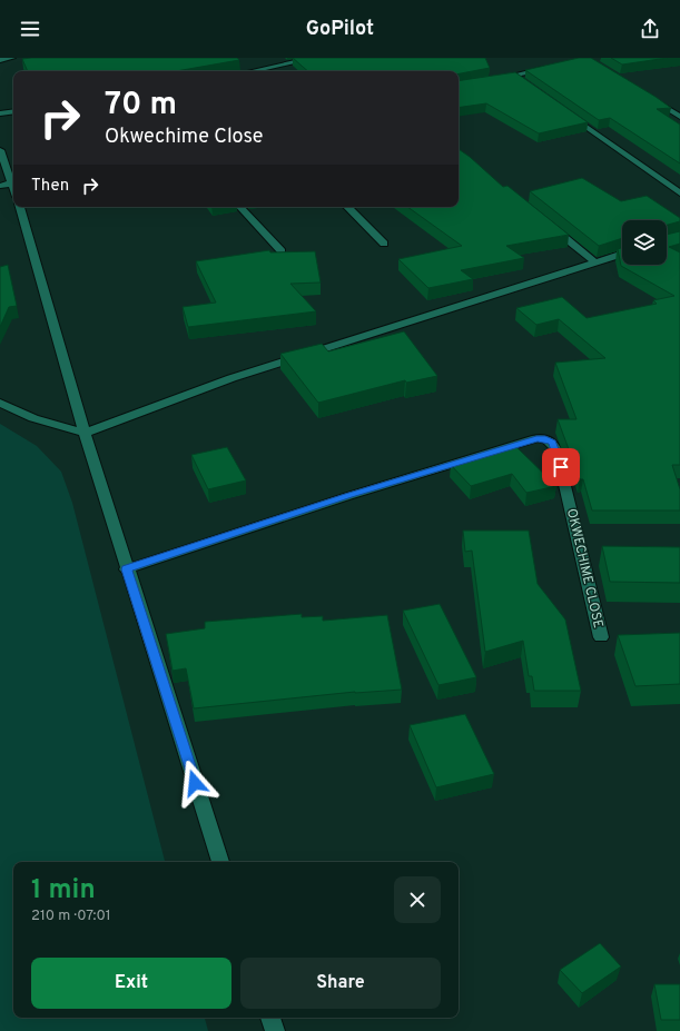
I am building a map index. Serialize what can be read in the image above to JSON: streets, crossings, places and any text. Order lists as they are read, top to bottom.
{
  "streets": {
    "street": ["OKWECHIME CLOSE"]
  },
  "page": {
    "header": "GoPilot",
    "turn": ["70 m", "Okwechime Close"],
    "then": "Then",
    "heading": ["1 min", "210 m · 07:01"],
    "buttons": ["Exit", "Share"]
  }
}
